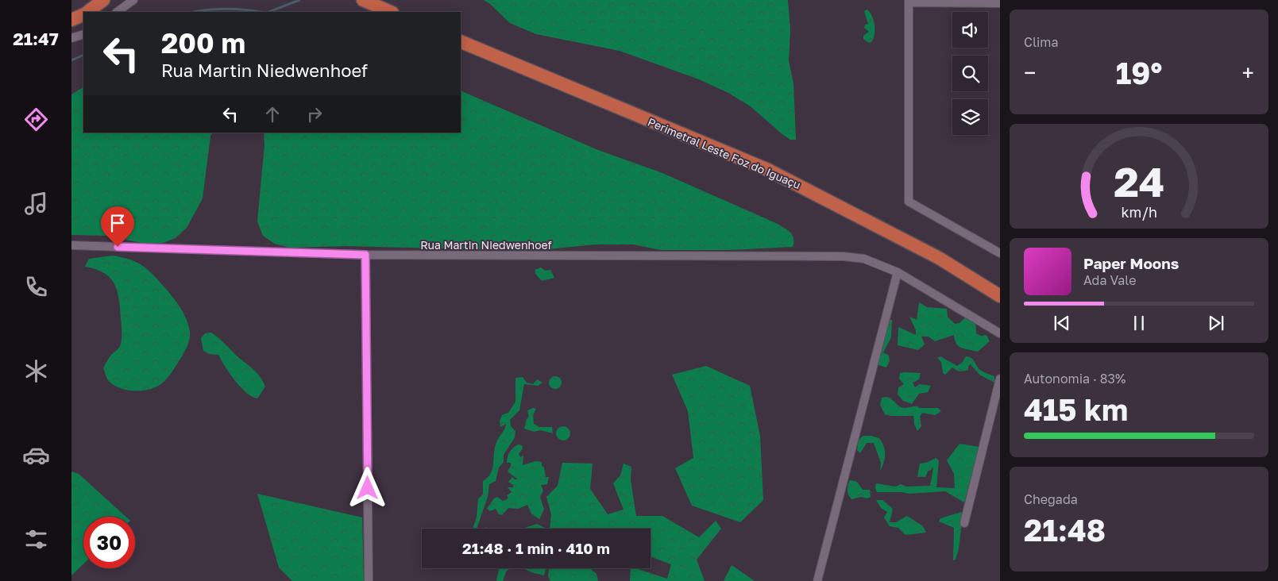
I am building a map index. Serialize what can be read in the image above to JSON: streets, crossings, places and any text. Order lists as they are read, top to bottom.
{
  "streets": {
    "highway": ["Perimetral Leste Foz do Iguaçu"],
    "street": ["Rua Martin Niedwenhoef"]
  },
  "page": {
    "tabs": "21:47",
    "tile": [
      "Clima",
      ["Autonomia · 83%", "415 km"],
      ["Chegada", "21:48"]
    ],
    "turn": ["200 m", "Rua Martin Niedwenhoef"],
    "heat": ["−", "19°", "+"],
    "song": ["Paper Moons", "Ada Vale"],
    "limit": "30",
    "trip": "21:48 · 1 min · 410 m",
    "gauge": ["24", "km/h"]
  }
}
